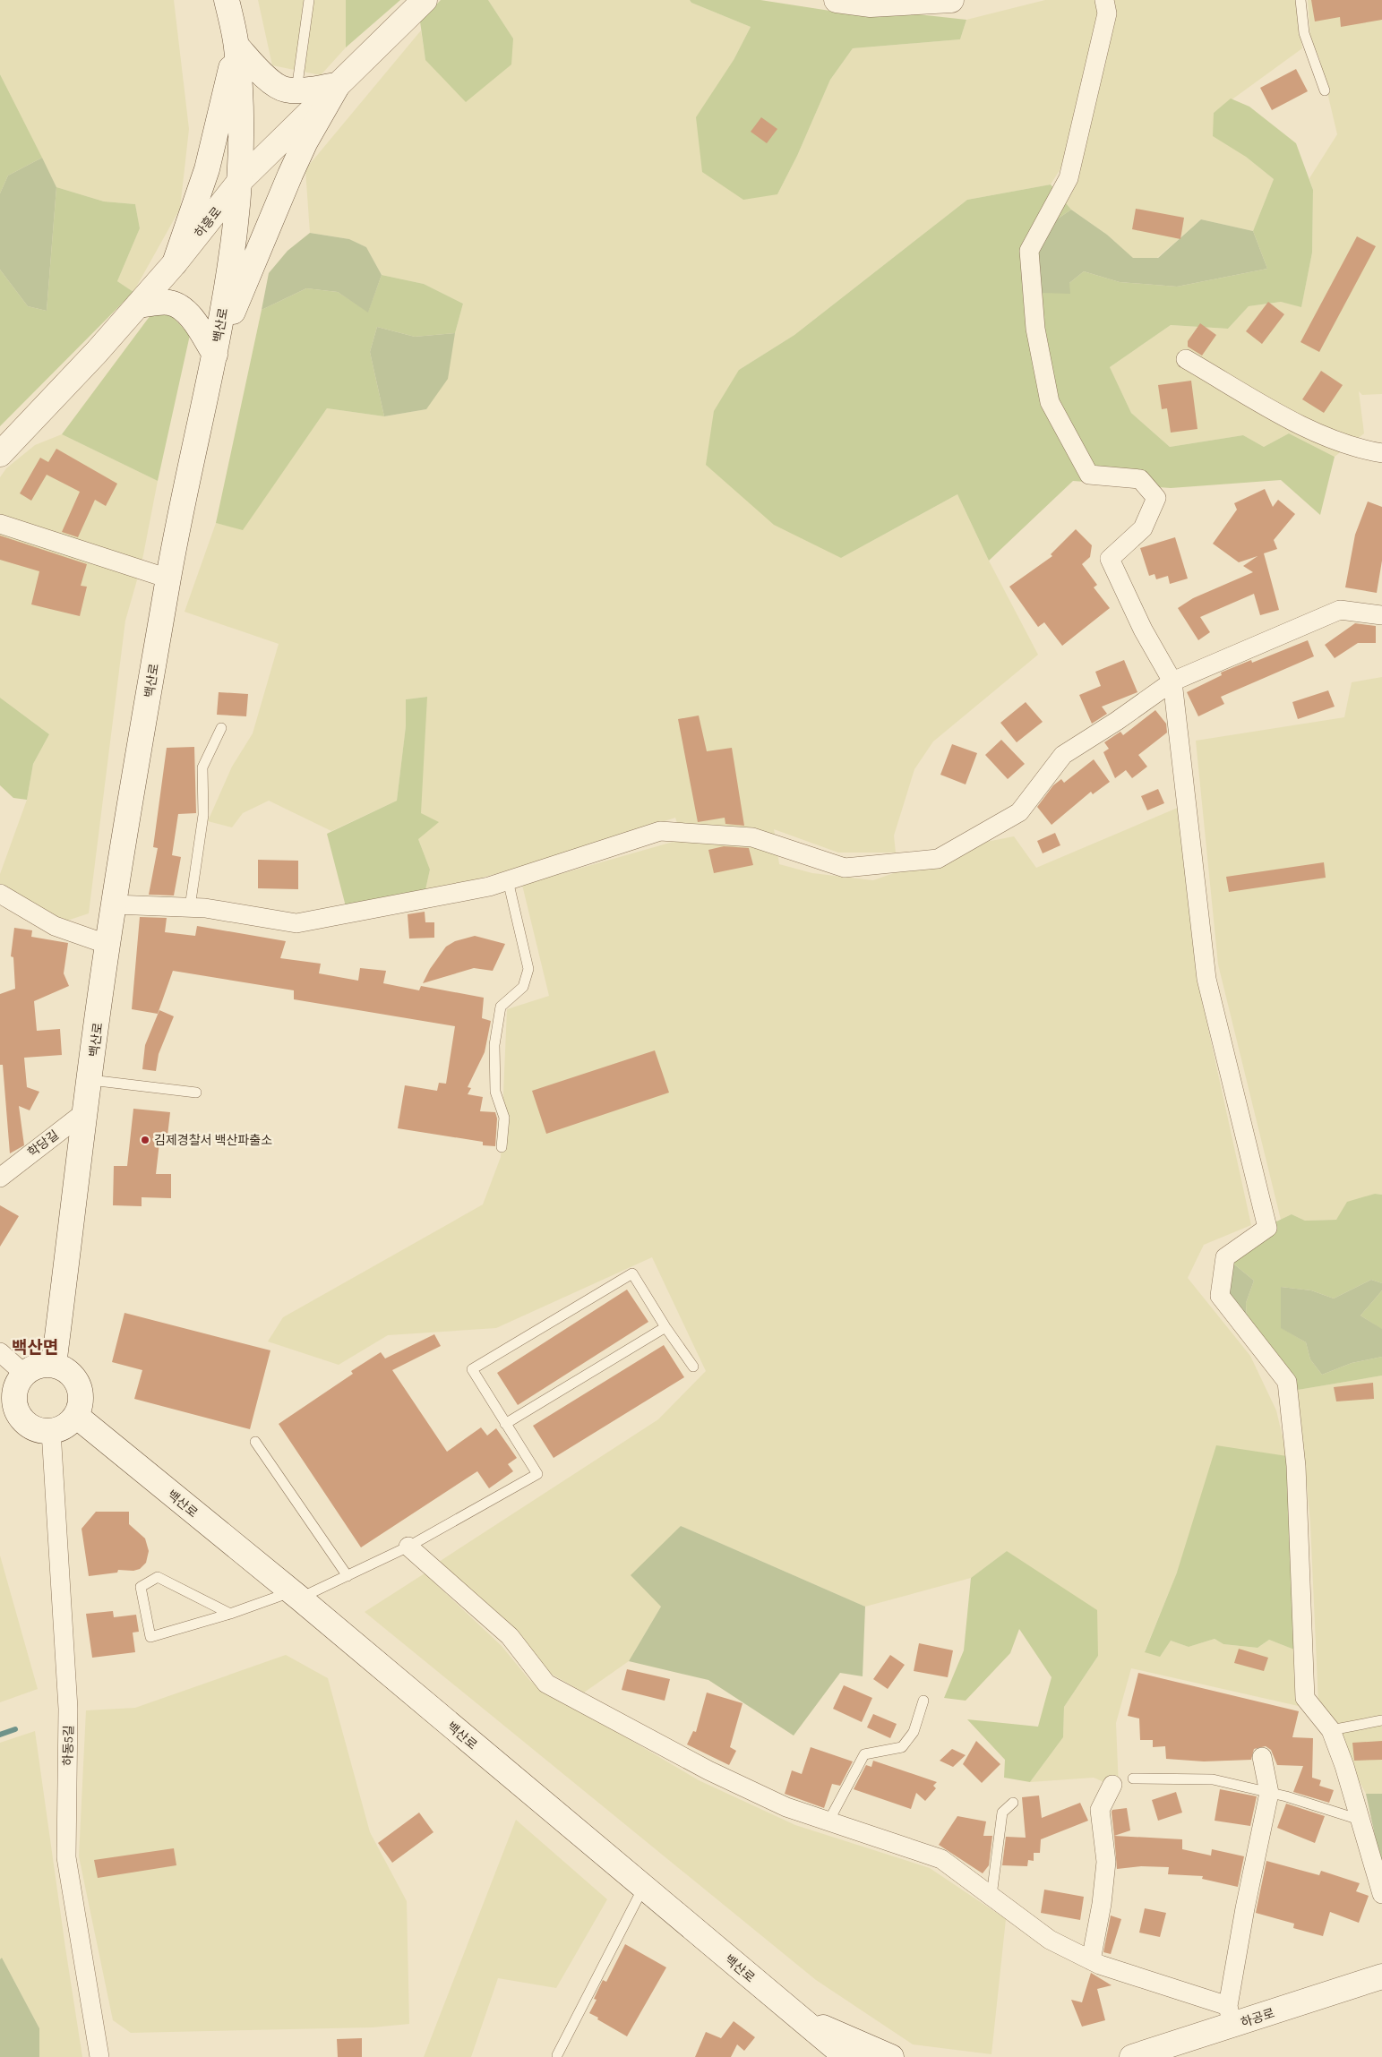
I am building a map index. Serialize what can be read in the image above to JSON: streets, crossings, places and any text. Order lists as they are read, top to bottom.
{
  "streets": {
    "main road": ["하흥로", "백산로", "하공로"],
    "street": ["학당길", "하동5길"]
  },
  "crossings": [
    ["하흥로", "백산로"],
    ["백산로", "학당길"],
    ["백산로", "하동5길"]
  ],
  "districts": ["백산면"],
  "places": ["김제경찰서 백산파출소"]
}
